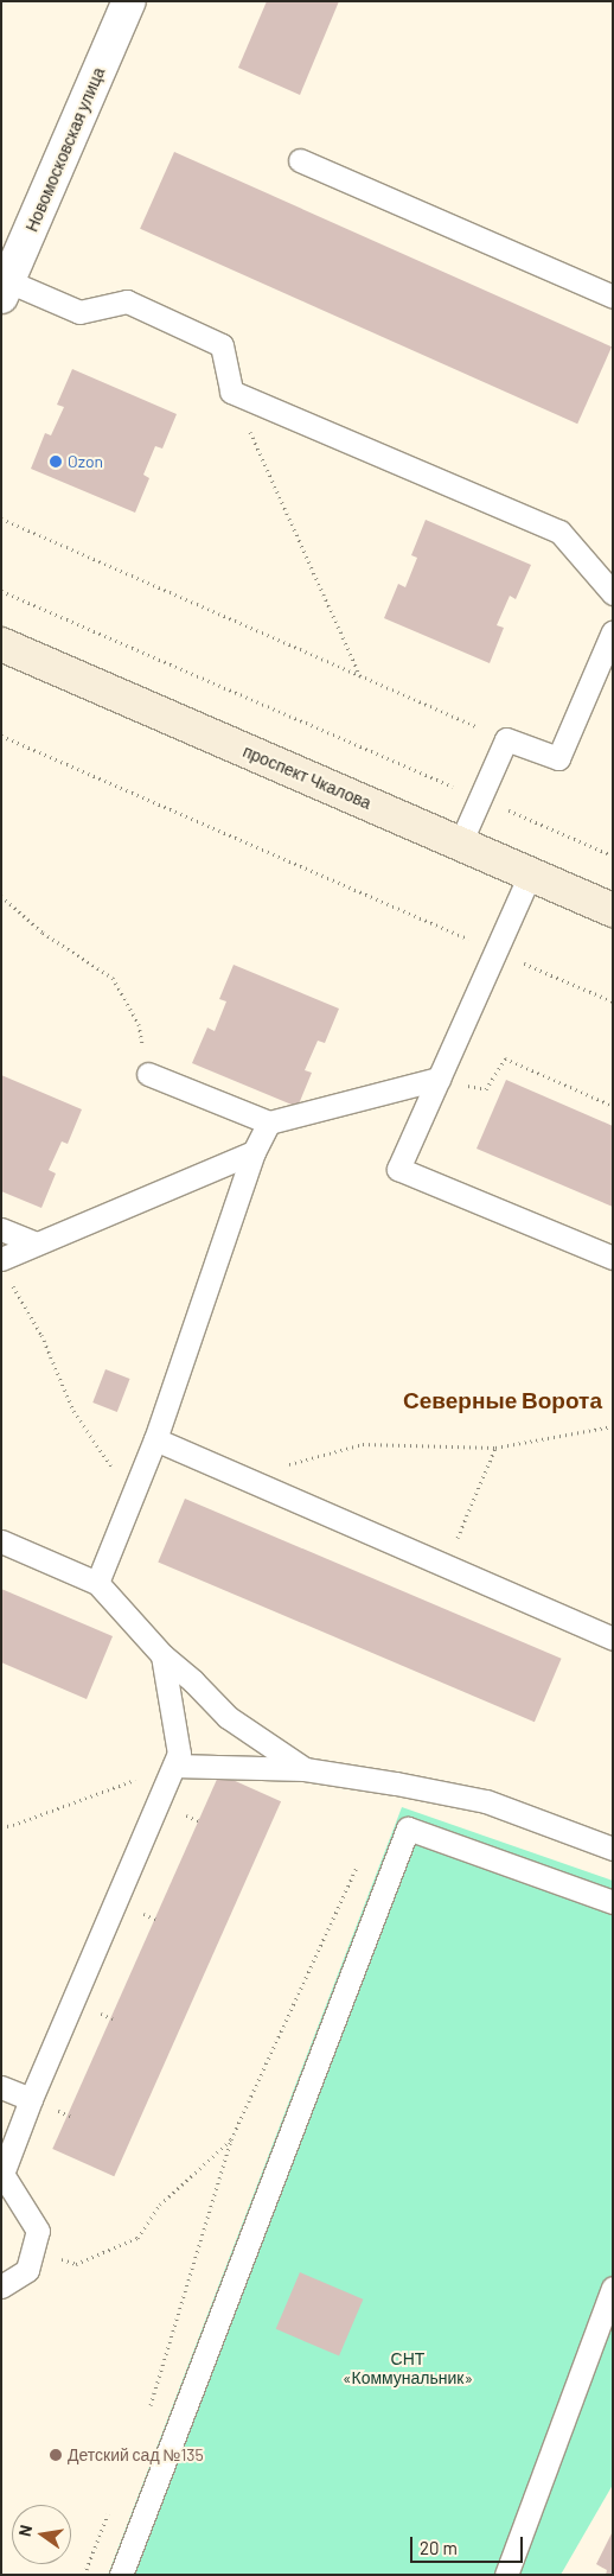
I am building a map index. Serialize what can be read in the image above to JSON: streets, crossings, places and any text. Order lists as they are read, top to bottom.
{
  "streets": {
    "main road": ["проспект Чкалова"],
    "street": ["Новомосковская улица"]
  },
  "districts": ["Северные Ворота"],
  "parks": ["СНТ «Коммунальник»"],
  "places": ["Ozon", "Детский сад №135"],
  "scale_bar": "20 m",
  "north": "left"
}
